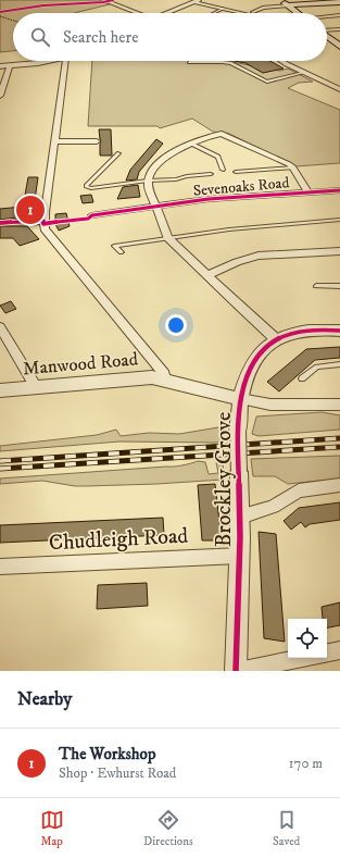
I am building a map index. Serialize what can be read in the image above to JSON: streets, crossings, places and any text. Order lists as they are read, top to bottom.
{
  "streets": {
    "street": [
      "Sevenoaks Road",
      "Manwood Road",
      "Brockley Grove",
      "Chudleigh Road"
    ]
  },
  "crossings": [
    ["Manwood Road", "Brockley Grove"],
    ["Brockley Grove", "Chudleigh Road"]
  ],
  "page": {
    "search": "Search here",
    "pins": "1",
    "heading": "Nearby",
    "list": [
      {
        "mark": "1",
        "name": "The Workshop",
        "note": "Shop · Ewhurst Road",
        "value": "170 m"
      }
    ],
    "nav": ["Map", "Directions", "Saved"]
  }
}
